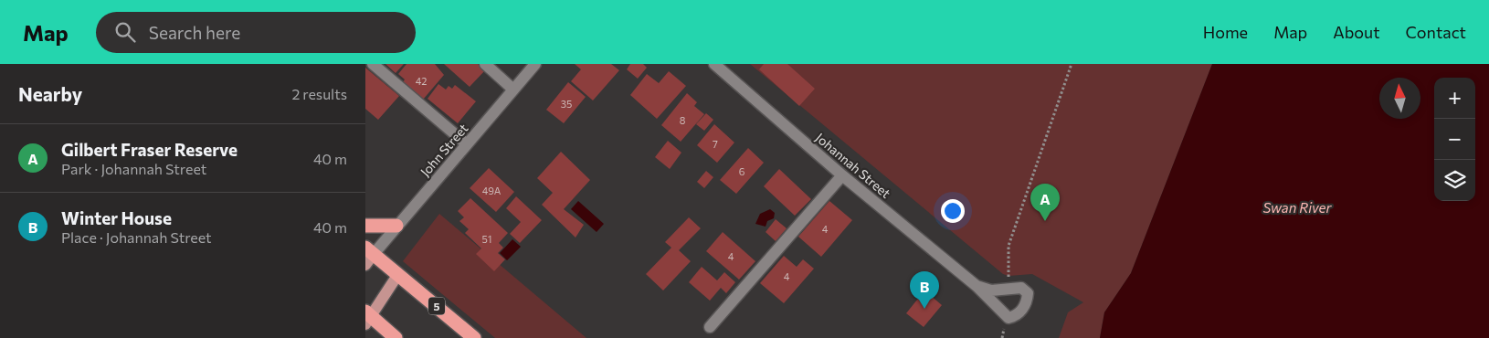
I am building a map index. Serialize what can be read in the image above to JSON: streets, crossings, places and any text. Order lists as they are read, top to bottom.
{
  "streets": {
    "highway": ["5"],
    "street": ["John Street", "Johannah Street"]
  },
  "crossings": [
    ["John Street", "5"]
  ],
  "water": ["Swan River"],
  "house_numbers": [
    "42",
    "35",
    "8",
    "7",
    "6",
    "49A",
    "4",
    "51",
    "4",
    "4"
  ],
  "north": "top",
  "page": {
    "header": "Map",
    "search": "Search here",
    "nav": [
      "Home",
      "Map",
      "About",
      "Contact"
    ],
    "heading": ["Nearby", "2 results"],
    "map_buttons": ["+", "−"],
    "list": [
      {
        "mark": "A",
        "name": "Gilbert Fraser Reserve",
        "note": "Park · Johannah Street",
        "value": "40 m"
      },
      {
        "mark": "B",
        "name": "Winter House",
        "note": "Place · Johannah Street",
        "value": "40 m"
      }
    ],
    "pins": ["A", "B"]
  }
}
